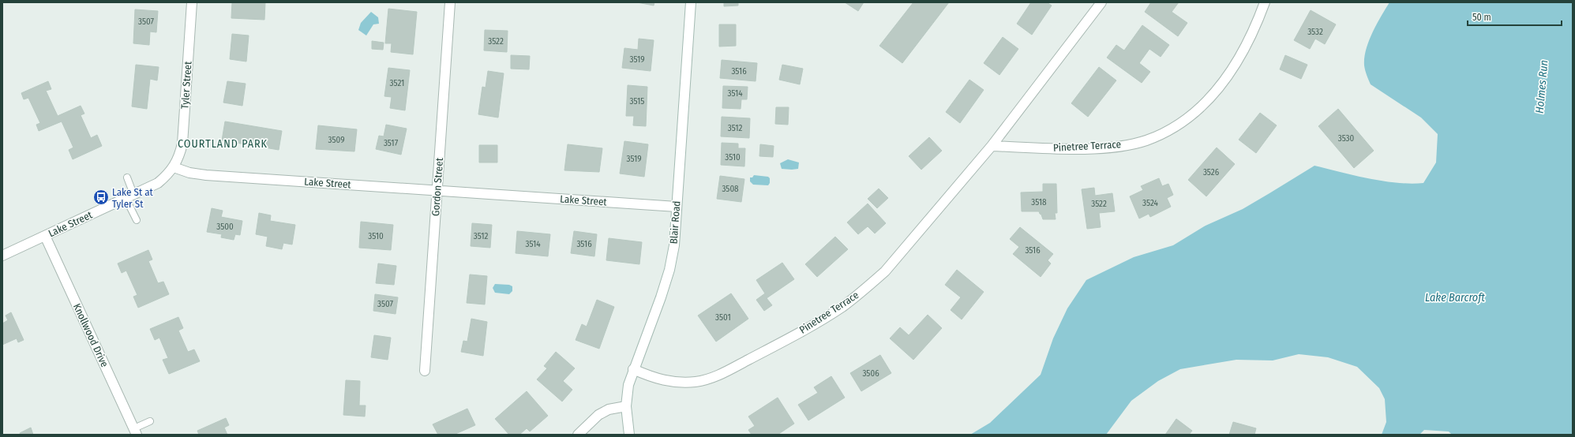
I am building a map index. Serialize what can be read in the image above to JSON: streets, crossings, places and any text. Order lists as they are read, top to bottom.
{
  "streets": {
    "street": [
      "Tyler Street",
      "Pinetree Terrace",
      "Lake Street",
      "Gordon Street",
      "Blair Road",
      "Knollwood Drive"
    ]
  },
  "crossings": [
    ["Tyler Street", "Lake Street"],
    ["Pinetree Terrace", "Blair Road"],
    ["Lake Street", "Gordon Street"],
    ["Lake Street", "Blair Road"],
    ["Lake Street", "Knollwood Drive"]
  ],
  "districts": ["COURTLAND PARK"],
  "water": ["Holmes Run", "Lake Barcroft"],
  "places": {
    "bus stop": ["Lake St at Tyler St"]
  },
  "house_numbers": [
    "3507",
    "3532",
    "3522",
    "3519",
    "3516",
    "3521",
    "3514",
    "3515",
    "3512",
    "3530",
    "3509",
    "3517",
    "3510",
    "3519",
    "3526",
    "3508",
    "3518",
    "3524",
    "3522",
    "3500",
    "3510",
    "3512",
    "3514",
    "3516",
    "3516",
    "3507",
    "3501",
    "3506"
  ],
  "scale_bar": "50 m"
}
